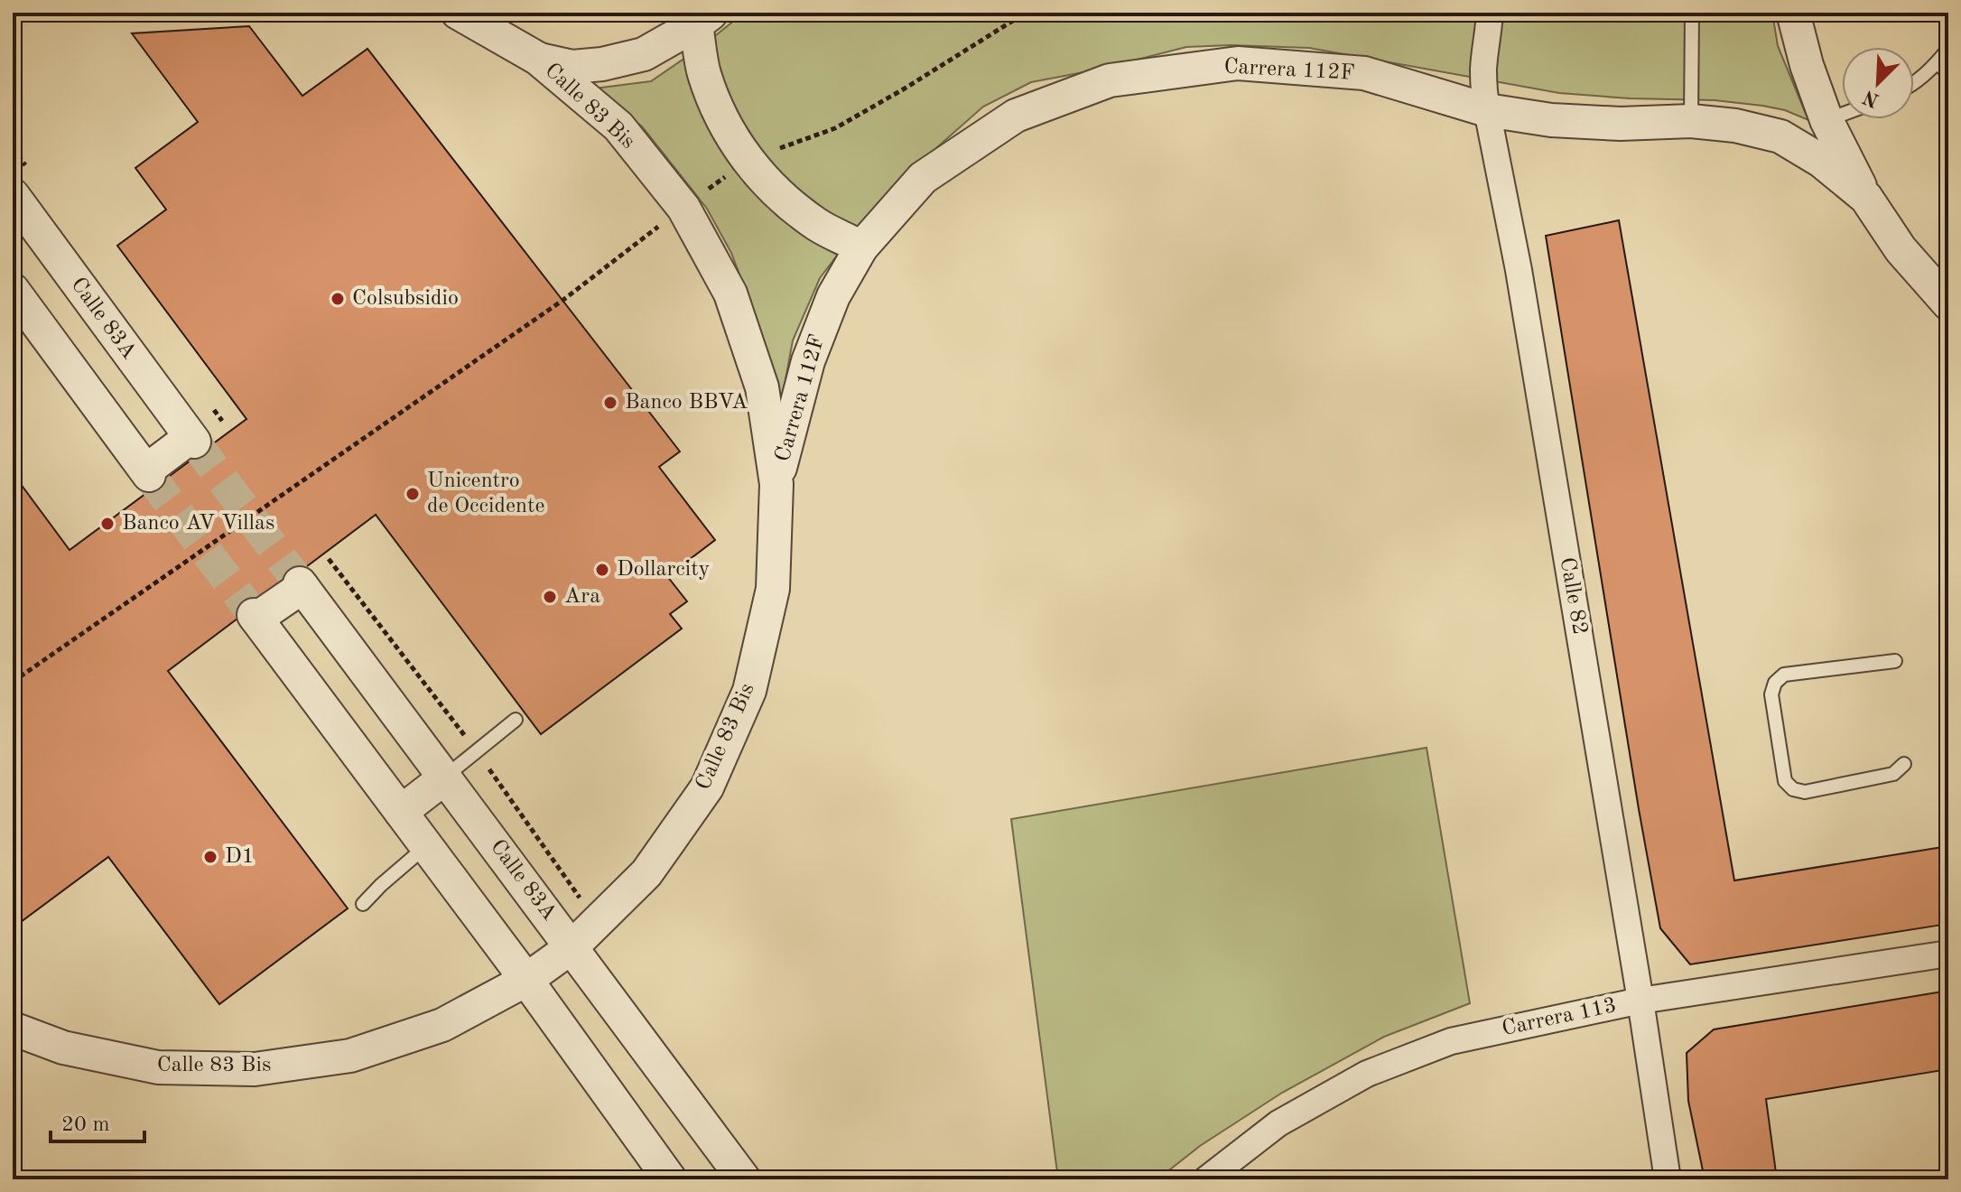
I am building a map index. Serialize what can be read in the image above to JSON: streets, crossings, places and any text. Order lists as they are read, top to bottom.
{
  "streets": {
    "street": [
      "Carrera 112F",
      "Calle 83 Bis",
      "Calle 83A",
      "Calle 82",
      "Carrera 113"
    ]
  },
  "crossings": [
    ["Carrera 112F", "Calle 83 Bis"],
    ["Carrera 112F", "Calle 82"],
    ["Calle 83 Bis", "Calle 83A"],
    ["Calle 82", "Carrera 113"]
  ],
  "places": [
    "Colsubsidio",
    "Banco BBVA",
    "Unicentro de Occidente",
    "Banco AV Villas",
    "Dollarcity",
    "Ara",
    "D1"
  ],
  "scale_bar": "20 m",
  "north": "bottom left"
}
